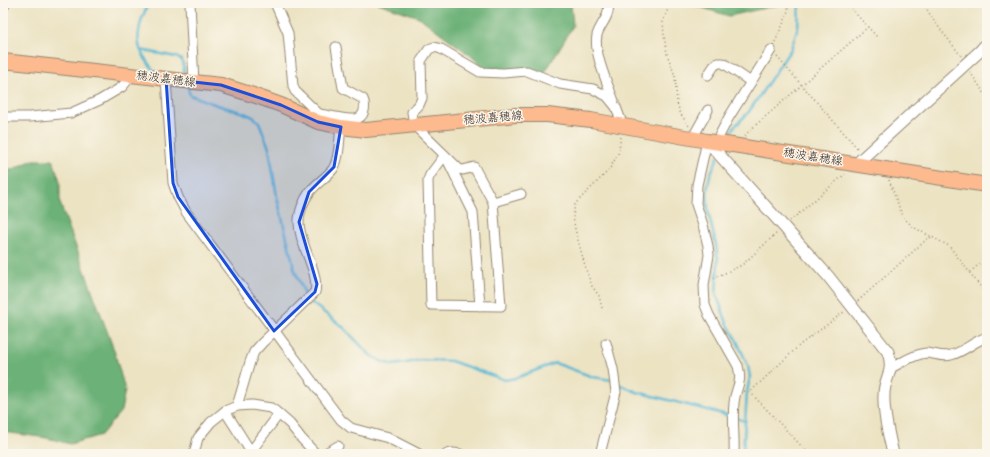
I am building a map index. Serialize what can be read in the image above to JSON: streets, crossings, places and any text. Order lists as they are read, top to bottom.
{
  "streets": {
    "main road": ["穂波嘉穂線"]
  }
}
